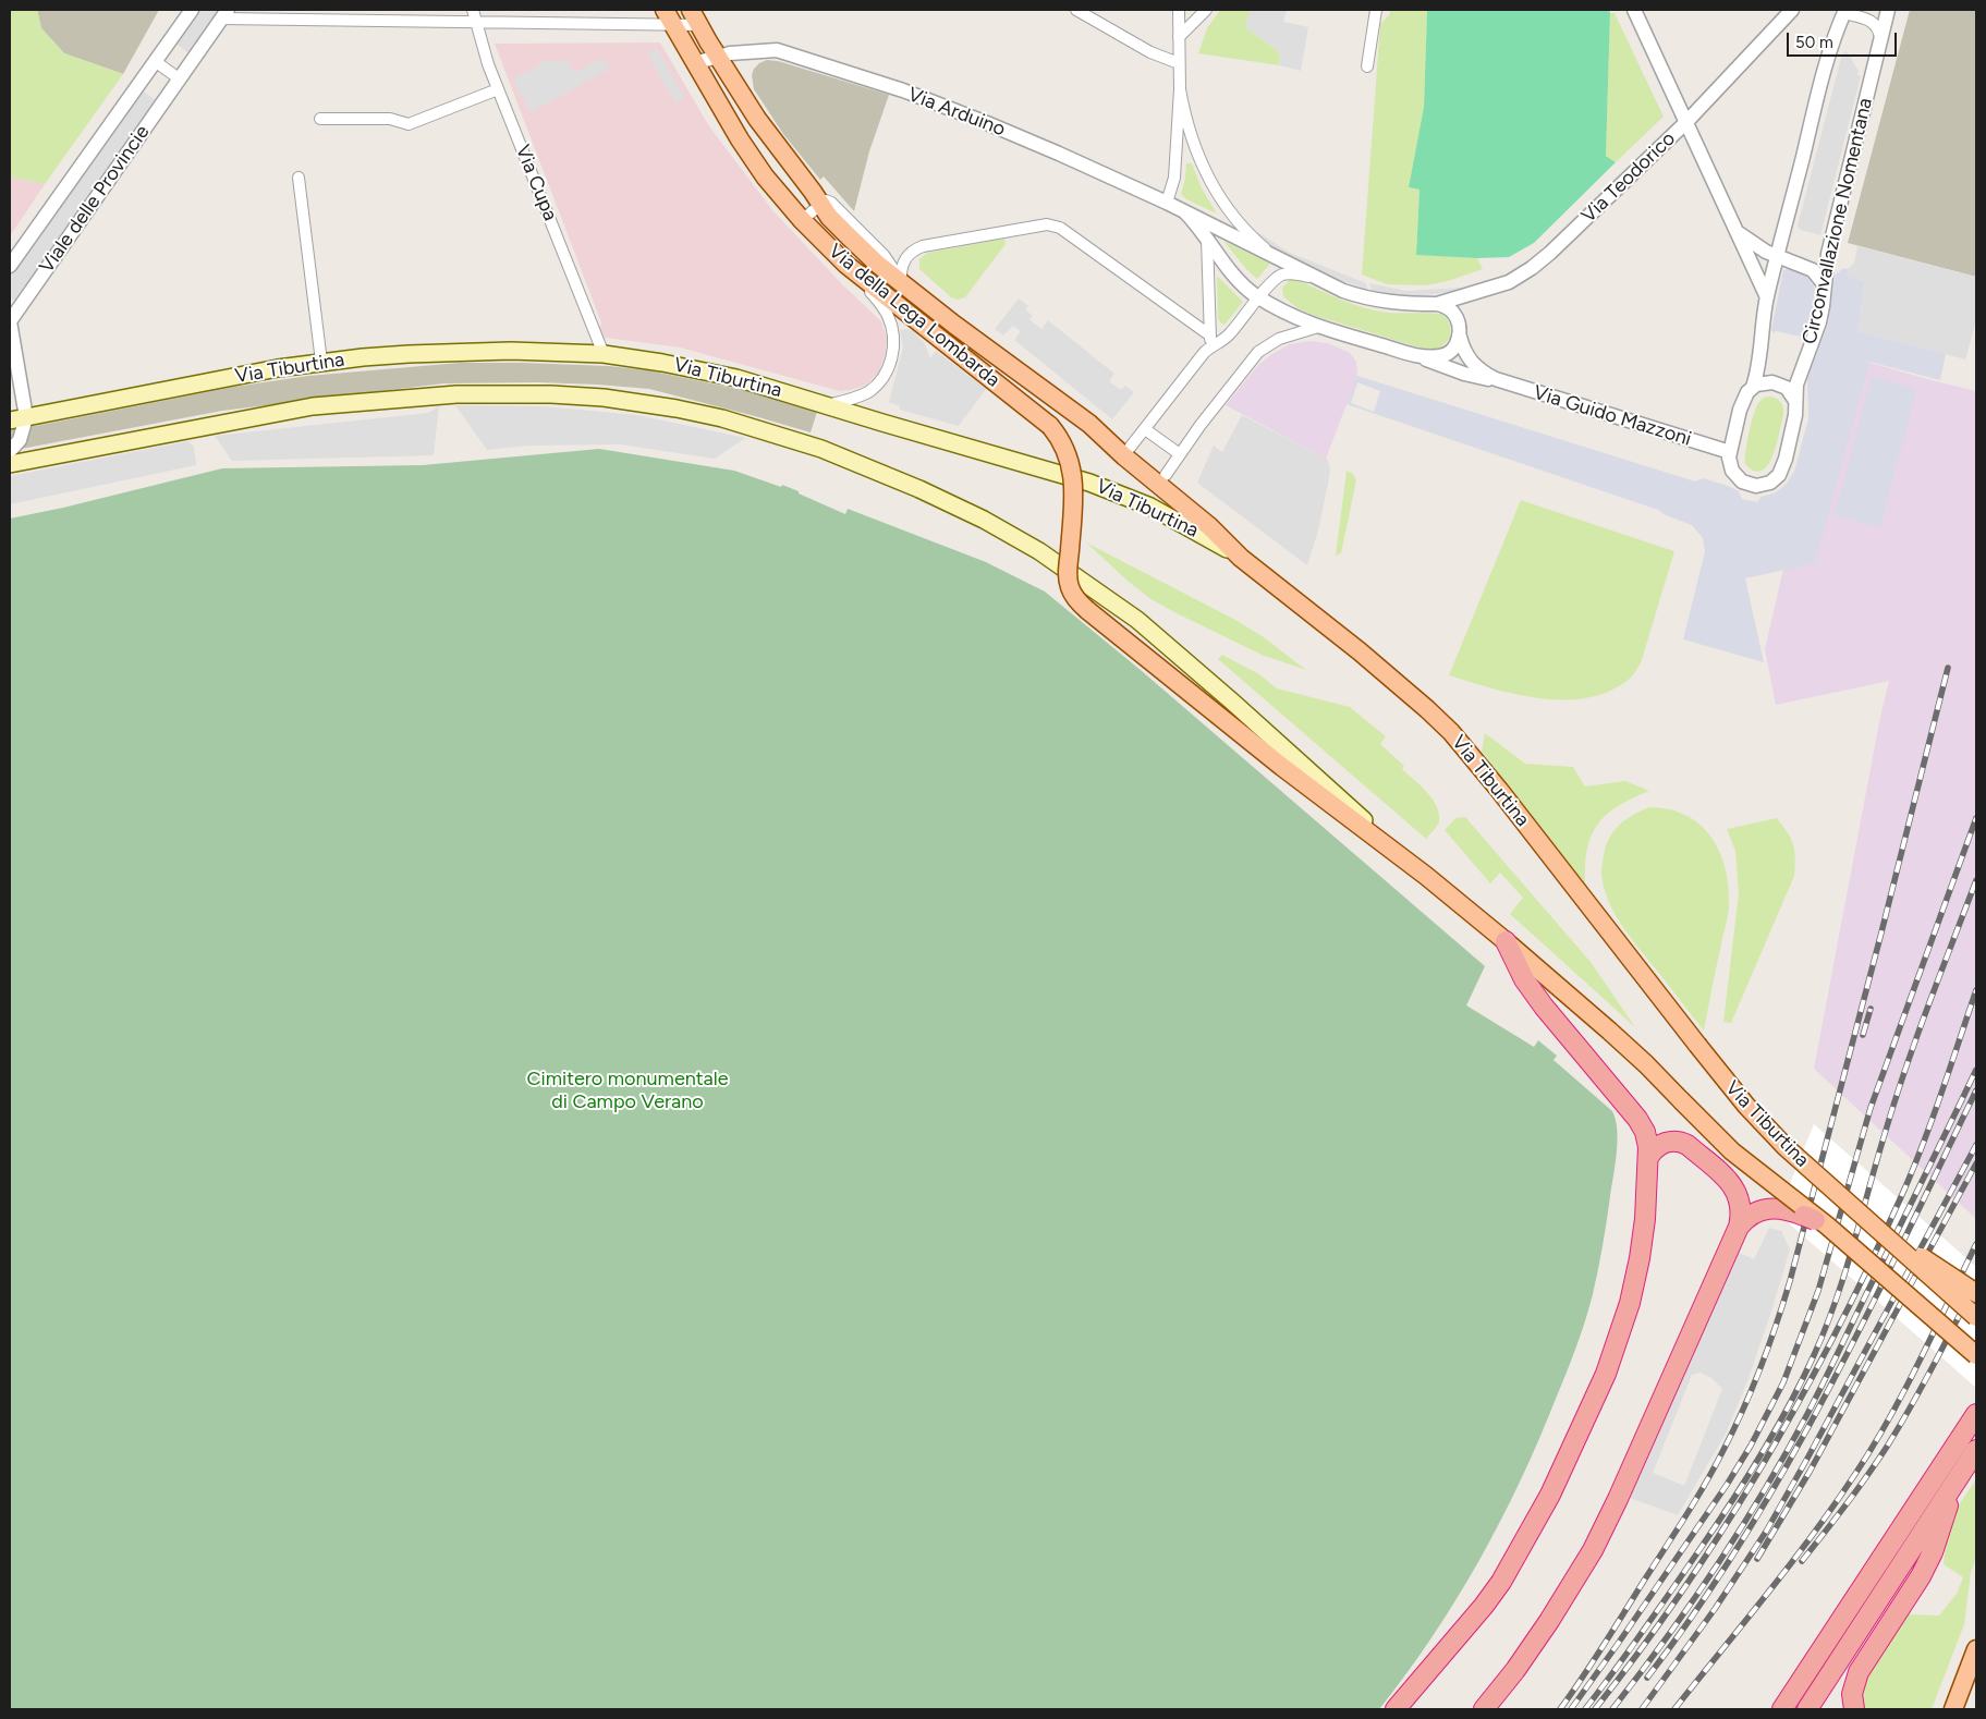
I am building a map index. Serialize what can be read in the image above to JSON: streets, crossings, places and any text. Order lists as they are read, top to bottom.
{
  "streets": {
    "main road": ["Via della Lega Lombarda", "Via Tiburtina"],
    "street": [
      "Via Arduino",
      "Via Teodorico",
      "Via Cupa",
      "Viale delle Provincie",
      "Circonvallazione Nomentana",
      "Via Guido Mazzoni"
    ]
  },
  "crossings": [
    ["Via Arduino", "Via Teodorico"],
    ["Via Arduino", "Via della Lega Lombarda"],
    ["Via Teodorico", "Via Guido Mazzoni"],
    ["Via Cupa", "Via Tiburtina"],
    ["Circonvallazione Nomentana", "Via Guido Mazzoni"],
    ["Via della Lega Lombarda", "Via Tiburtina"]
  ],
  "parks": ["Cimitero monumentale di Campo Verano"],
  "scale_bar": "50 m"
}
